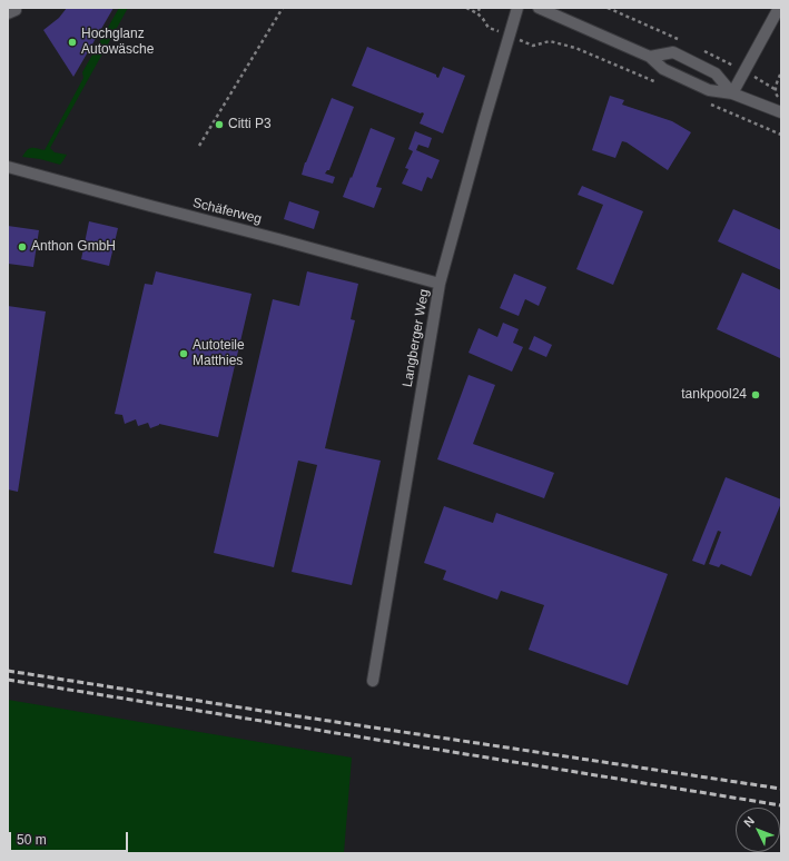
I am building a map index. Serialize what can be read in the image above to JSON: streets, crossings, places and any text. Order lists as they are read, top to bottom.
{
  "streets": {
    "street": ["Schäferweg", "Langberger Weg"]
  },
  "crossings": [
    ["Schäferweg", "Langberger Weg"]
  ],
  "places": [
    "Hochglanz Autowäsche",
    "Citti P3",
    "Anthon GmbH",
    "Autoteile Matthies",
    "tankpool24"
  ],
  "scale_bar": "50 m",
  "north": "top left"
}
